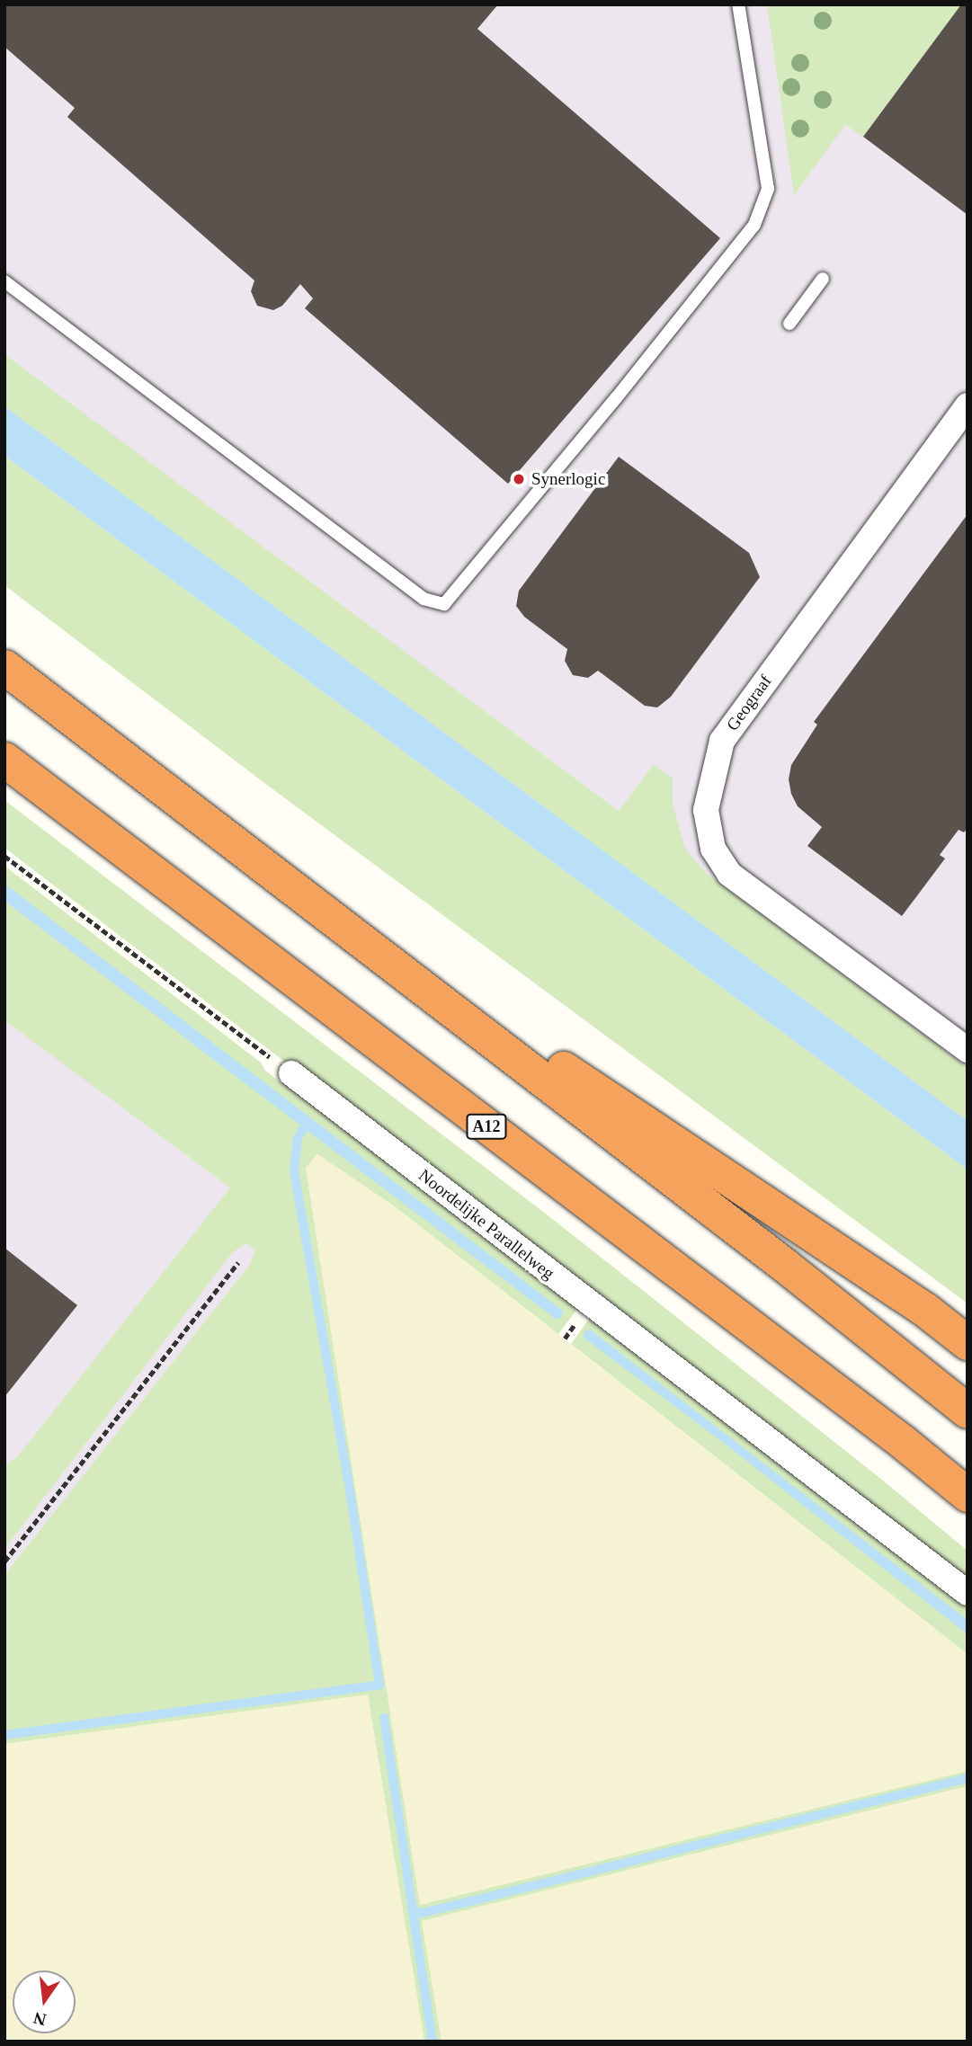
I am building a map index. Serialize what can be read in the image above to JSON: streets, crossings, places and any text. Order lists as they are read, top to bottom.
{
  "streets": {
    "highway": ["A12"],
    "street": ["Geograaf", "Noordelijke Parallelweg"]
  },
  "places": ["Synerlogic"],
  "north": "bottom"
}
